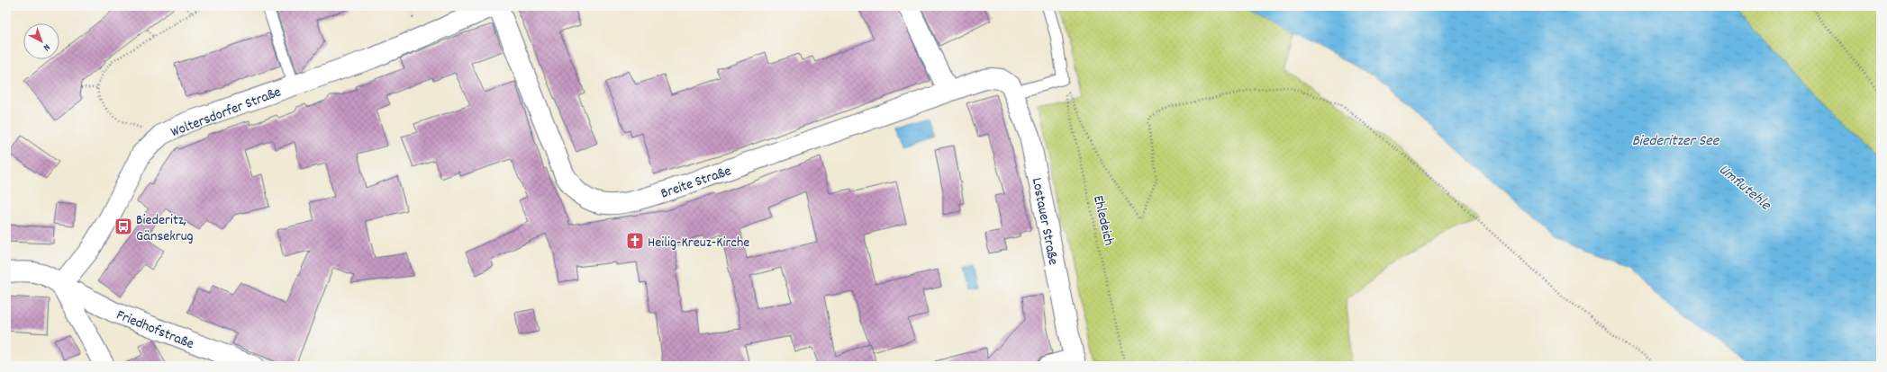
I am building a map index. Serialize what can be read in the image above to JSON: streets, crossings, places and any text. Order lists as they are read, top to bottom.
{
  "streets": {
    "street": [
      "Woltersdorfer Straße",
      "Breite Straße",
      "Lostauer Straße",
      "Friedhofstraße"
    ],
    "path": ["Ehledeich"]
  },
  "crossings": [
    ["Woltersdorfer Straße", "Friedhofstraße"],
    ["Breite Straße", "Lostauer Straße"]
  ],
  "water": ["Biederitzer See", "Umflutehle"],
  "places": {
    "bus stop": ["Biederitz, Gänsekrug"],
    "church": ["Heilig-Kreuz-Kirche"]
  },
  "north": "bottom right"
}
